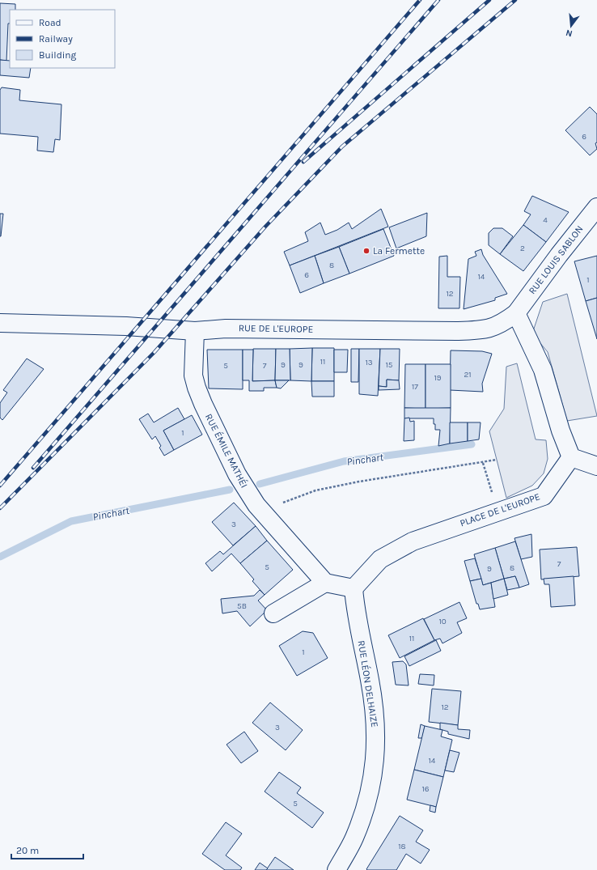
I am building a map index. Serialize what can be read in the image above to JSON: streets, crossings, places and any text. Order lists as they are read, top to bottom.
{
  "streets": {
    "street": [
      "RUE LOUIS SABLON",
      "RUE DE L'EUROPE",
      "RUE ÉMILE MATHÉI",
      "PLACE DE L'EUROPE",
      "RUE LÉON DELHAIZE"
    ]
  },
  "crossings": [
    ["RUE LOUIS SABLON", "RUE DE L'EUROPE"],
    ["RUE DE L'EUROPE", "RUE ÉMILE MATHÉI"],
    ["PLACE DE L'EUROPE", "RUE LÉON DELHAIZE"]
  ],
  "water": ["Pinchart"],
  "places": ["La Fermette"],
  "house_numbers": [
    "6",
    "4",
    "2",
    "8",
    "6",
    "14",
    "1",
    "12",
    "11",
    "13",
    "9",
    "9",
    "15",
    "5",
    "7",
    "21",
    "19",
    "17",
    "1",
    "3",
    "7",
    "5",
    "8",
    "9",
    "5B",
    "10",
    "11",
    "1",
    "12",
    "3",
    "14",
    "16",
    "5",
    "18"
  ],
  "legend": ["Road", "Railway", "Building"],
  "scale_bar": "20 m",
  "north": "bottom"
}
